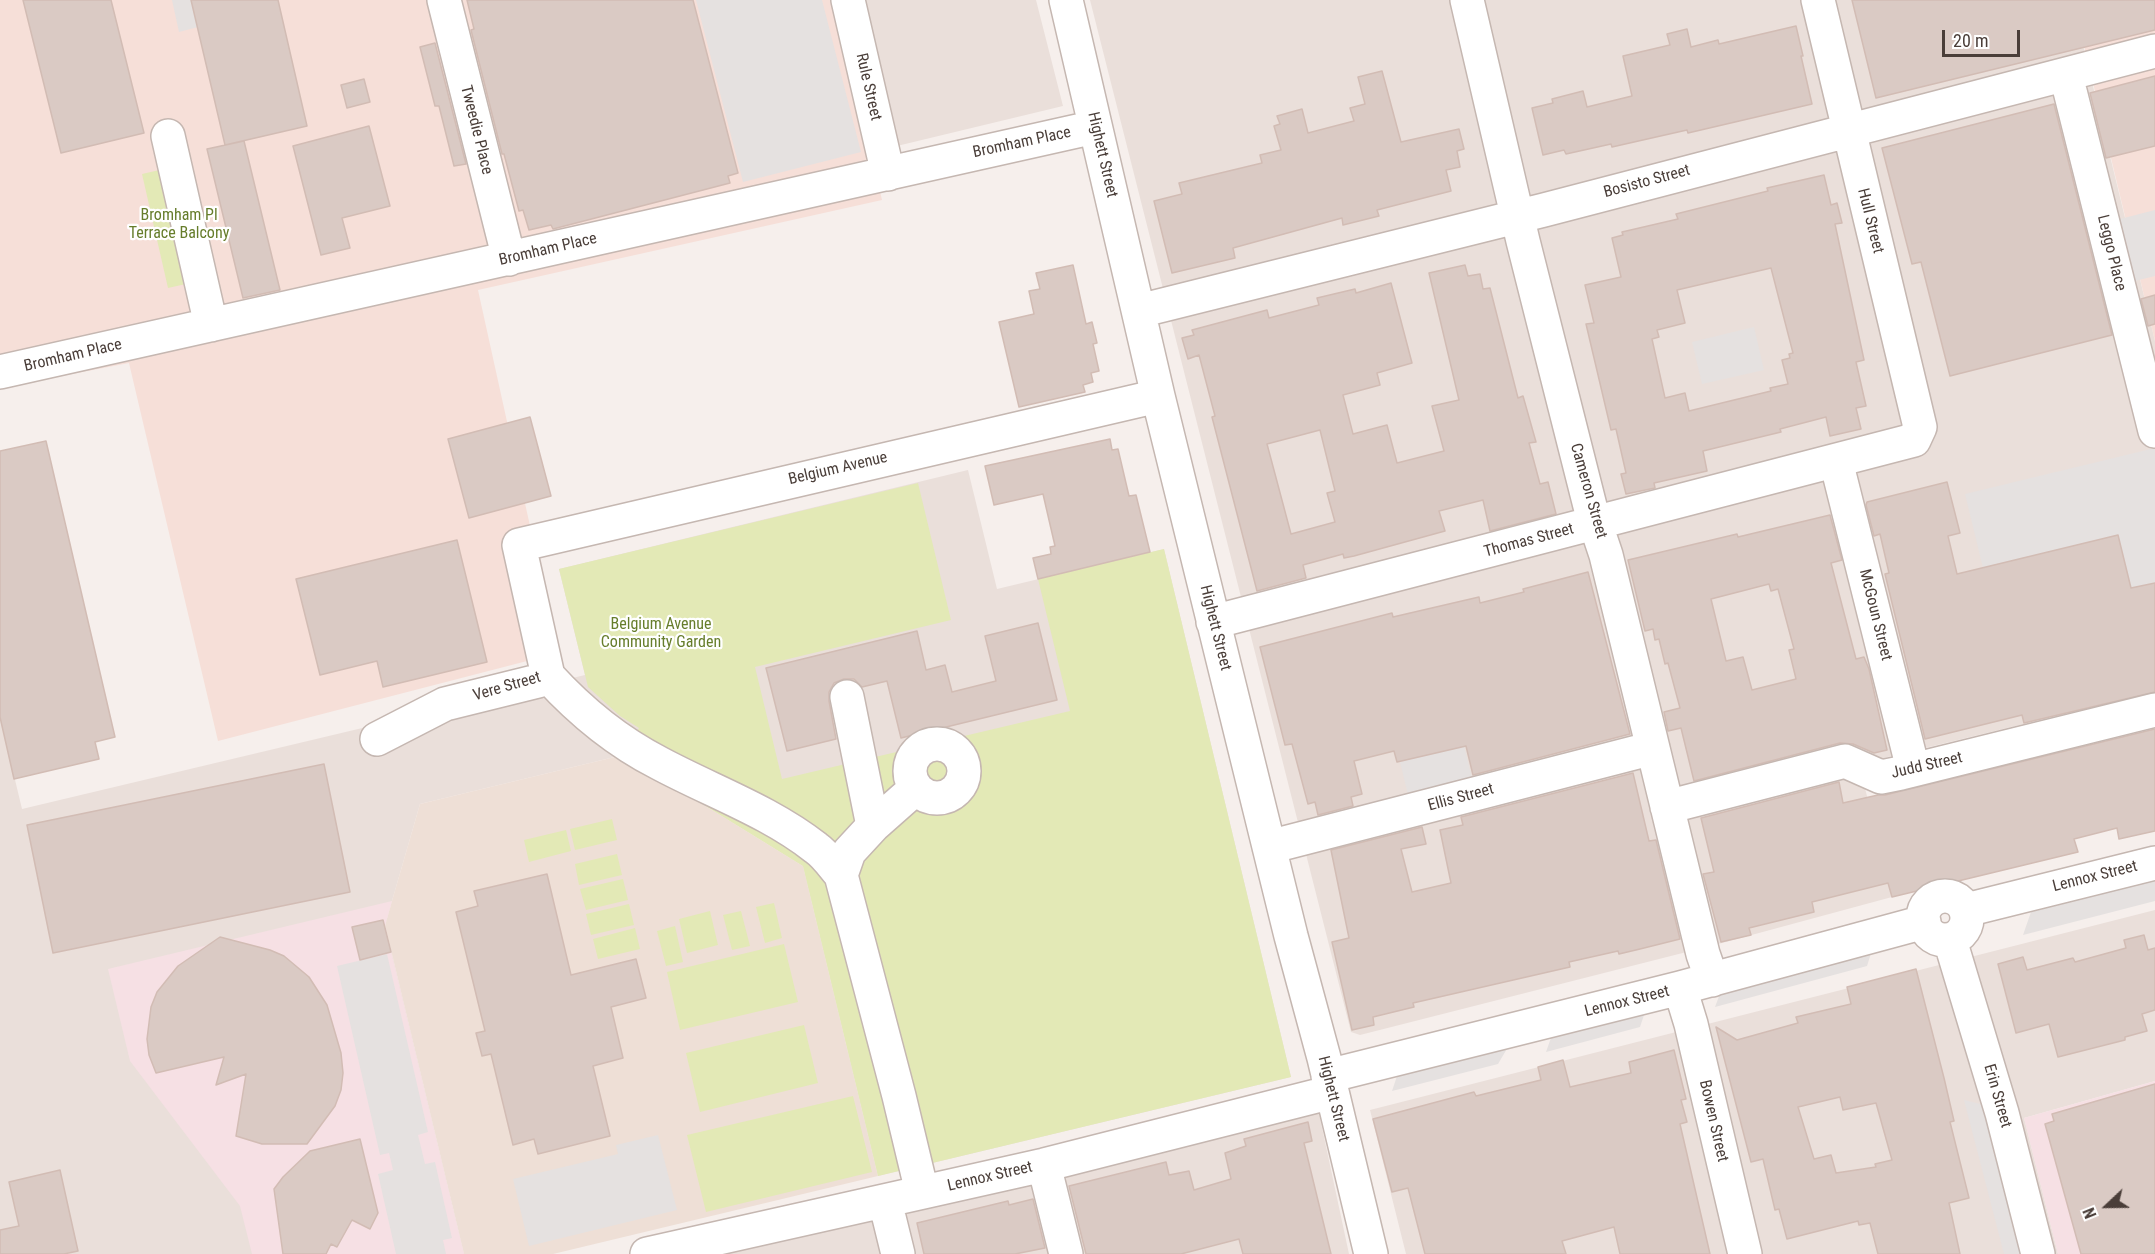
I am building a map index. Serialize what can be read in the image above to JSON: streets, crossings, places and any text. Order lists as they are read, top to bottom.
{
  "streets": {
    "street": [
      "Rule Street",
      "Tweedie Place",
      "Bromham Place",
      "Highett Street",
      "Bosisto Street",
      "Hull Street",
      "Leggo Place",
      "Belgium Avenue",
      "Cameron Street",
      "Thomas Street",
      "McGoun Street",
      "Vere Street",
      "Judd Street",
      "Ellis Street",
      "Lennox Street",
      "Erin Street",
      "Bowen Street"
    ]
  },
  "crossings": [
    ["Rule Street", "Bromham Place"],
    ["Tweedie Place", "Bromham Place"],
    ["Bromham Place", "Highett Street"],
    ["Highett Street", "Bosisto Street"],
    ["Highett Street", "Belgium Avenue"],
    ["Highett Street", "Thomas Street"],
    ["Highett Street", "Ellis Street"],
    ["Highett Street", "Lennox Street"],
    ["Bosisto Street", "Hull Street"],
    ["Bosisto Street", "Leggo Place"],
    ["Bosisto Street", "Cameron Street"],
    ["Hull Street", "Thomas Street"],
    ["Belgium Avenue", "Vere Street"],
    ["Cameron Street", "Thomas Street"],
    ["Cameron Street", "Judd Street"],
    ["Cameron Street", "Ellis Street"],
    ["Cameron Street", "Lennox Street"],
    ["Thomas Street", "McGoun Street"],
    ["McGoun Street", "Judd Street"],
    ["Lennox Street", "Erin Street"],
    ["Lennox Street", "Bowen Street"]
  ],
  "parks": ["Bromham Pl Terrace Balcony", "Belgium Avenue Community Garden"],
  "scale_bar": "20 m",
  "north": "left"
}
